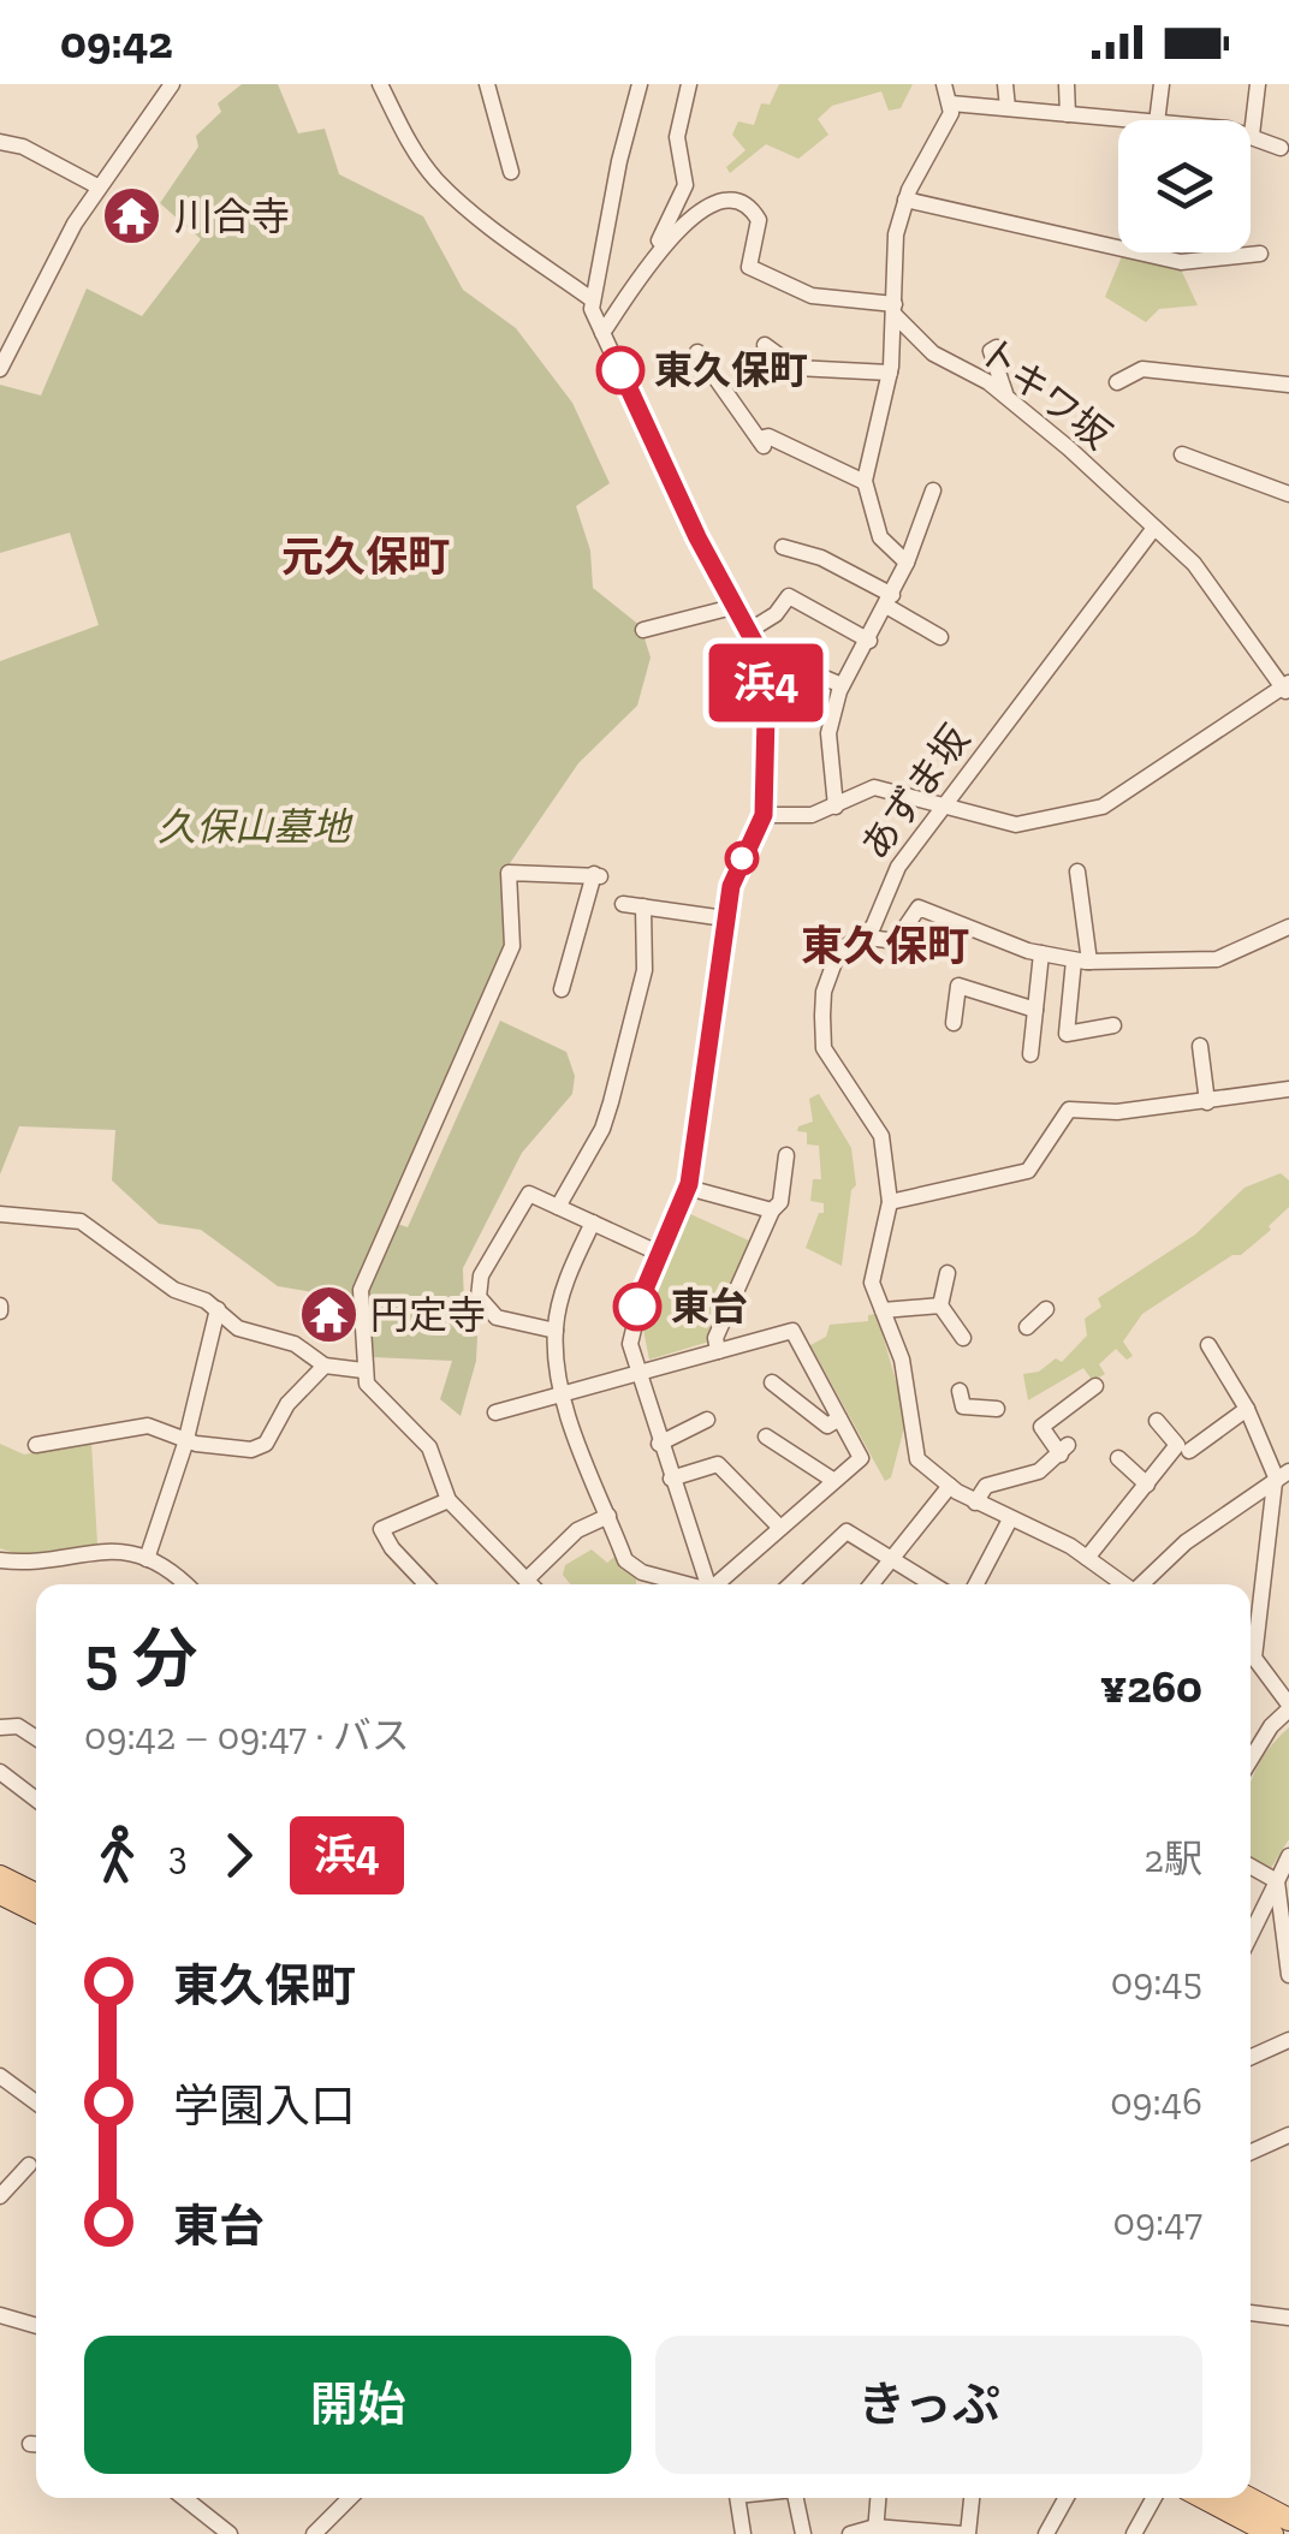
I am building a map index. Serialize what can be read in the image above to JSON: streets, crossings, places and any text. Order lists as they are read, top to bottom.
{
  "streets": {
    "street": ["トキワ坂", "あずま坂"]
  },
  "crossings": [
    ["トキワ坂", "あずま坂"]
  ],
  "districts": ["元久保町", "東久保町"],
  "parks": ["久保山墓地"],
  "places": {
    "temple": ["川合寺", "円定寺"],
    "other": ["東久保町", "東台"]
  },
  "lines": ["bus line 浜4"],
  "page": {
    "status": "09:42",
    "on_map": "浜4",
    "heading": ["5 分", "09:42 – 09:47 · バス", "¥260"],
    "legs": ["3", "浜4", "2駅"],
    "list": [
      {
        "name": "東久保町",
        "value": "09:45"
      },
      {
        "name": "学園入口",
        "value": "09:46"
      },
      {
        "name": "東台",
        "value": "09:47"
      }
    ],
    "buttons": ["開始", "きっぷ"]
  }
}
